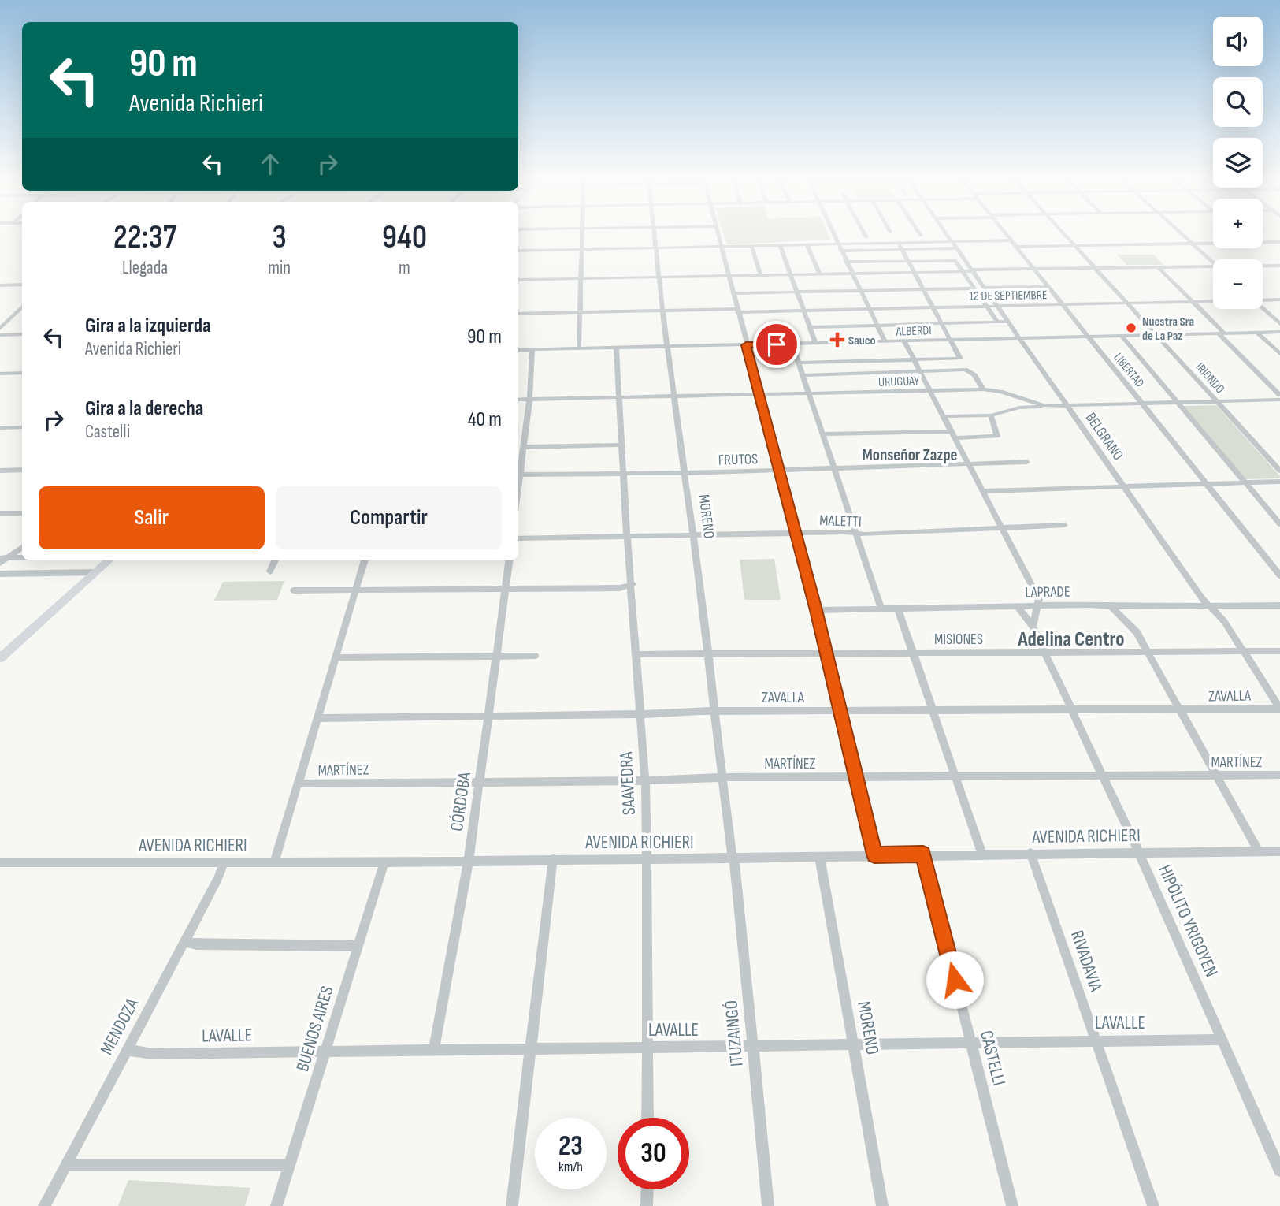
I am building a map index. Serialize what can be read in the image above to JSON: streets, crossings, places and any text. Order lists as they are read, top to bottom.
{
  "streets": {
    "street": [
      "12 DE SEPTIEMBRE",
      "ALBERDI",
      "LIBERTAD",
      "IRIONDO",
      "URUGUAY",
      "BELGRANO",
      "FRUTOS",
      "MORENO",
      "MALETTI",
      "LAPRADE",
      "MISIONES",
      "ZAVALLA",
      "MARTÍNEZ",
      "SAAVEDRA",
      "CÓRDOBA",
      "AVENIDA RICHIERI",
      "HIPÓLITO YRIGOYEN",
      "RIVADAVIA",
      "LAVALLE",
      "MENDOZA",
      "BUENOS AIRES",
      "ITUZAINGÓ",
      "CASTELLI"
    ]
  },
  "crossings": [
    ["12 DE SEPTIEMBRE", "LIBERTAD"],
    ["12 DE SEPTIEMBRE", "IRIONDO"],
    ["12 DE SEPTIEMBRE", "BELGRANO"],
    ["12 DE SEPTIEMBRE", "MORENO"],
    ["ALBERDI", "LIBERTAD"],
    ["ALBERDI", "IRIONDO"],
    ["ALBERDI", "BELGRANO"],
    ["ALBERDI", "MORENO"],
    ["ALBERDI", "SAAVEDRA"],
    ["LIBERTAD", "URUGUAY"],
    ["IRIONDO", "URUGUAY"],
    ["URUGUAY", "BELGRANO"],
    ["URUGUAY", "MORENO"],
    ["URUGUAY", "SAAVEDRA"],
    ["BELGRANO", "LAPRADE"],
    ["BELGRANO", "MISIONES"],
    ["BELGRANO", "ZAVALLA"],
    ["FRUTOS", "MORENO"],
    ["FRUTOS", "SAAVEDRA"],
    ["MORENO", "MALETTI"],
    ["MORENO", "MISIONES"],
    ["MORENO", "ZAVALLA"],
    ["MORENO", "MARTÍNEZ"],
    ["MORENO", "AVENIDA RICHIERI"],
    ["MORENO", "LAVALLE"],
    ["MORENO", "ITUZAINGÓ"],
    ["MALETTI", "SAAVEDRA"],
    ["LAPRADE", "HIPÓLITO YRIGOYEN"],
    ["MISIONES", "SAAVEDRA"],
    ["MISIONES", "HIPÓLITO YRIGOYEN"],
    ["ZAVALLA", "SAAVEDRA"],
    ["ZAVALLA", "CÓRDOBA"],
    ["ZAVALLA", "HIPÓLITO YRIGOYEN"],
    ["MARTÍNEZ", "SAAVEDRA"],
    ["MARTÍNEZ", "CÓRDOBA"],
    ["MARTÍNEZ", "HIPÓLITO YRIGOYEN"],
    ["SAAVEDRA", "AVENIDA RICHIERI"],
    ["SAAVEDRA", "LAVALLE"],
    ["CÓRDOBA", "AVENIDA RICHIERI"],
    ["CÓRDOBA", "LAVALLE"],
    ["AVENIDA RICHIERI", "HIPÓLITO YRIGOYEN"],
    ["AVENIDA RICHIERI", "RIVADAVIA"],
    ["AVENIDA RICHIERI", "MENDOZA"],
    ["AVENIDA RICHIERI", "BUENOS AIRES"],
    ["AVENIDA RICHIERI", "ITUZAINGÓ"],
    ["AVENIDA RICHIERI", "CASTELLI"],
    ["HIPÓLITO YRIGOYEN", "LAVALLE"],
    ["RIVADAVIA", "LAVALLE"],
    ["LAVALLE", "MENDOZA"],
    ["LAVALLE", "BUENOS AIRES"],
    ["LAVALLE", "ITUZAINGÓ"],
    ["LAVALLE", "CASTELLI"]
  ],
  "districts": ["Monseñor Zazpe", "Adelina Centro"],
  "places": {
    "other": ["Nuestra Sra de La Paz"],
    "health": ["Sauco"]
  },
  "page": {
    "map_buttons": ["+", "−"],
    "turn": ["90 m", "Avenida Richieri"],
    "eta": [
      "22:37",
      "Llegada",
      "3",
      "min",
      "940",
      "m"
    ],
    "list": [
      {
        "name": "Gira a la izquierda",
        "note": "Avenida Richieri",
        "value": "90 m"
      },
      {
        "name": "Gira a la derecha",
        "note": "Castelli",
        "value": "40 m"
      }
    ],
    "buttons": ["Salir", "Compartir"],
    "speed": "23 km/h",
    "limit": "30"
  }
}
